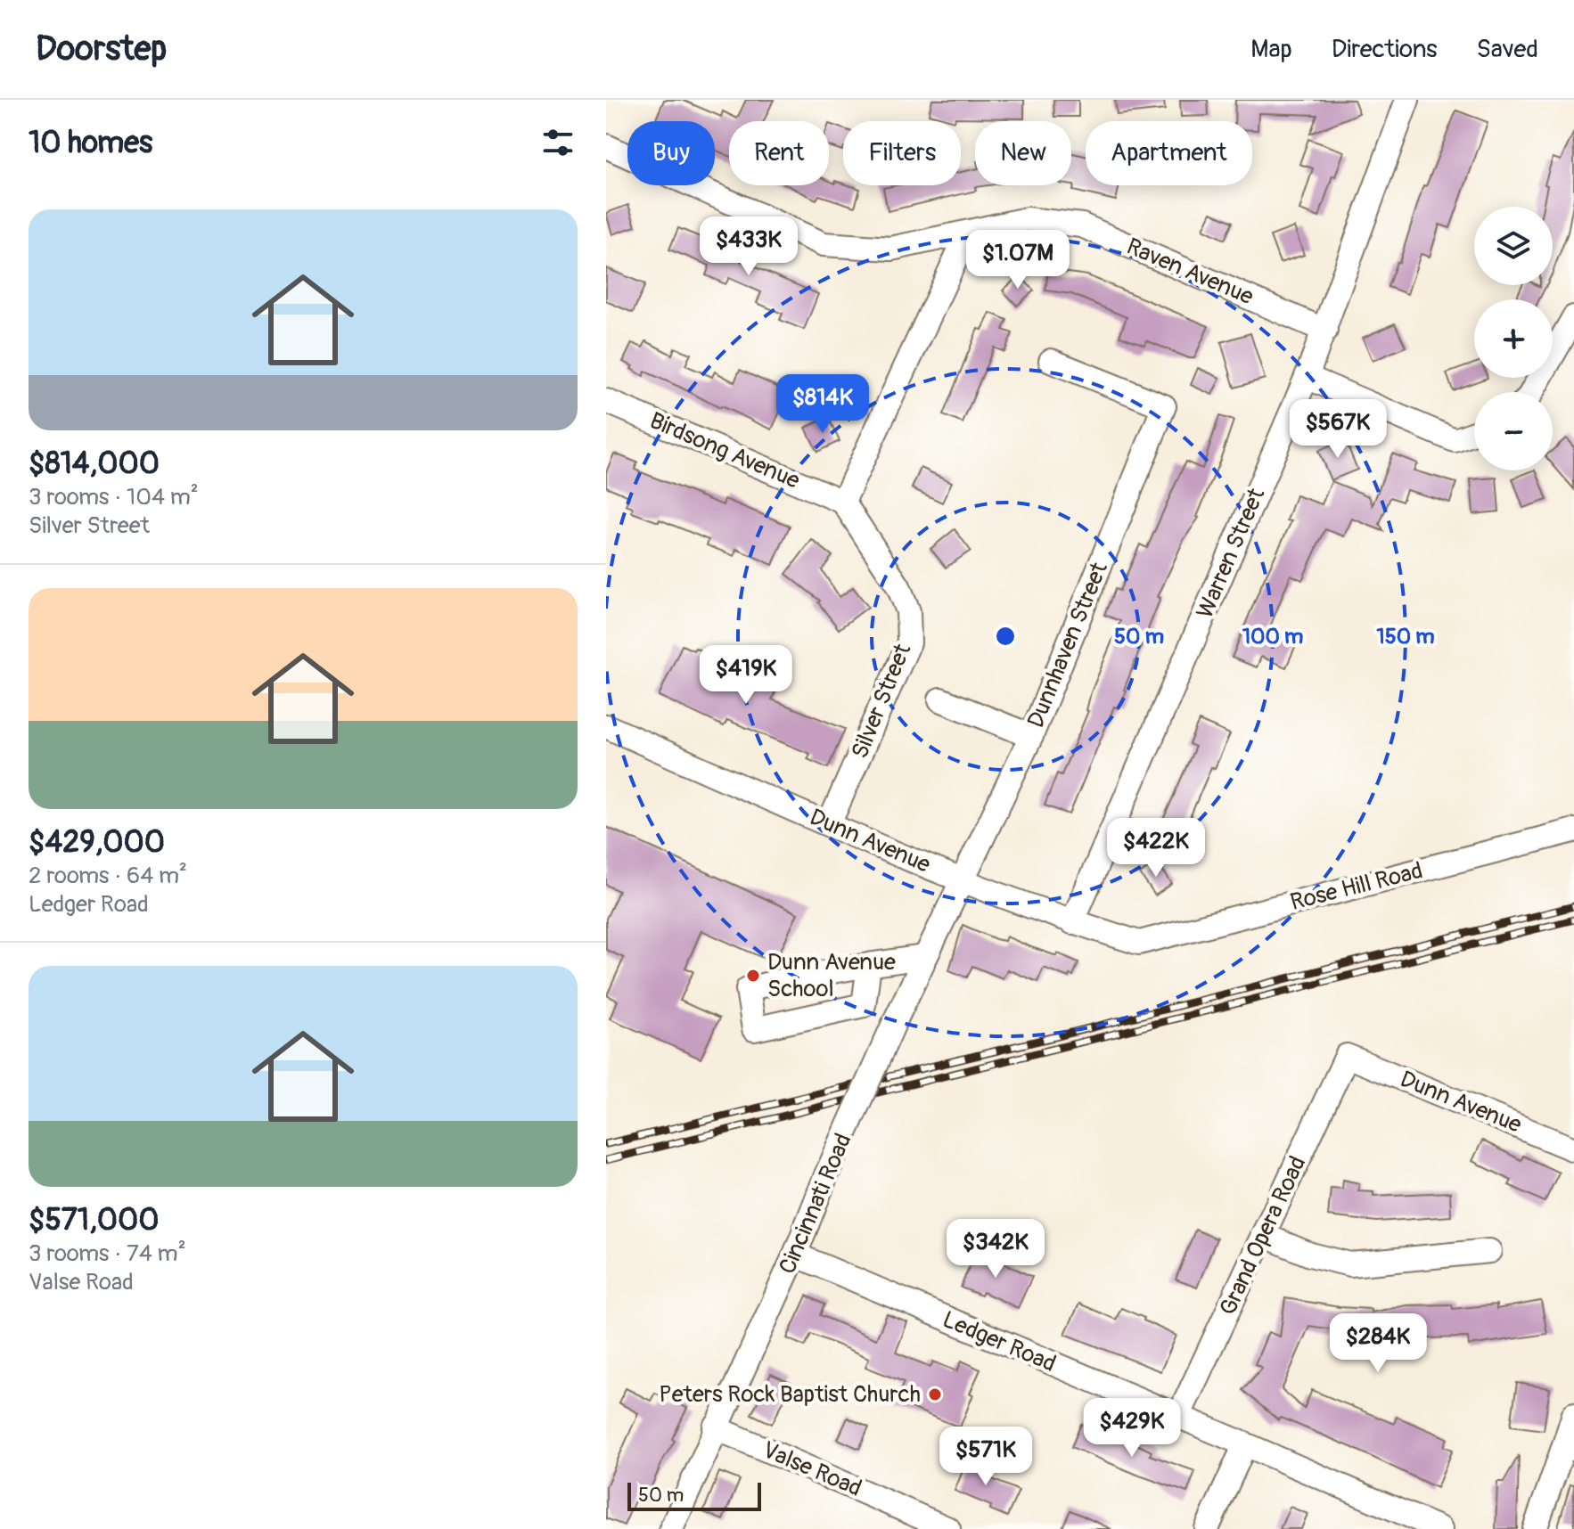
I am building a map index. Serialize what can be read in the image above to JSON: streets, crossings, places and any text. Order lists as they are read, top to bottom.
{
  "streets": {
    "street": [
      "Raven Avenue",
      "Birdsong Avenue",
      "Warren Street",
      "Dunnhaven Street",
      "Silver Street",
      "Dunn Avenue",
      "Rose Hill Road",
      "Cincinnati Road",
      "Grand Opera Road",
      "Ledger Road",
      "Valse Road"
    ]
  },
  "crossings": [
    ["Raven Avenue", "Warren Street"],
    ["Birdsong Avenue", "Silver Street"],
    ["Warren Street", "Dunn Avenue"],
    ["Dunnhaven Street", "Dunn Avenue"],
    ["Dunnhaven Street", "Cincinnati Road"],
    ["Silver Street", "Dunn Avenue"],
    ["Dunn Avenue", "Rose Hill Road"],
    ["Dunn Avenue", "Cincinnati Road"],
    ["Dunn Avenue", "Grand Opera Road"],
    ["Cincinnati Road", "Ledger Road"],
    ["Cincinnati Road", "Valse Road"],
    ["Grand Opera Road", "Ledger Road"]
  ],
  "places": ["Dunn Avenue School", "Peters Rock Baptist Church"],
  "scale_bar": "50 m",
  "page": {
    "header": "Doorstep",
    "nav": ["Map", "Directions", "Saved"],
    "heading": "10 homes",
    "chip": [
      "Buy",
      "Rent",
      "Filters",
      "New",
      "Apartment"
    ],
    "list": [
      {
        "name": "$814,000",
        "note": "3 rooms · 104 m² · Silver Street"
      },
      {
        "name": "$429,000",
        "note": "2 rooms · 64 m² · Ledger Road"
      },
      {
        "name": "$571,000",
        "note": "3 rooms · 74 m² · Valse Road"
      }
    ],
    "map_buttons": ["+", "−"],
    "price": [
      "$433K",
      "$1.07M",
      "$814K",
      "$567K",
      "$419K",
      "$422K",
      "$342K",
      "$284K",
      "$429K",
      "$571K"
    ],
    "scale": "50 m"
  },
  "rings": ["50 m", "100 m", "150 m"]
}
